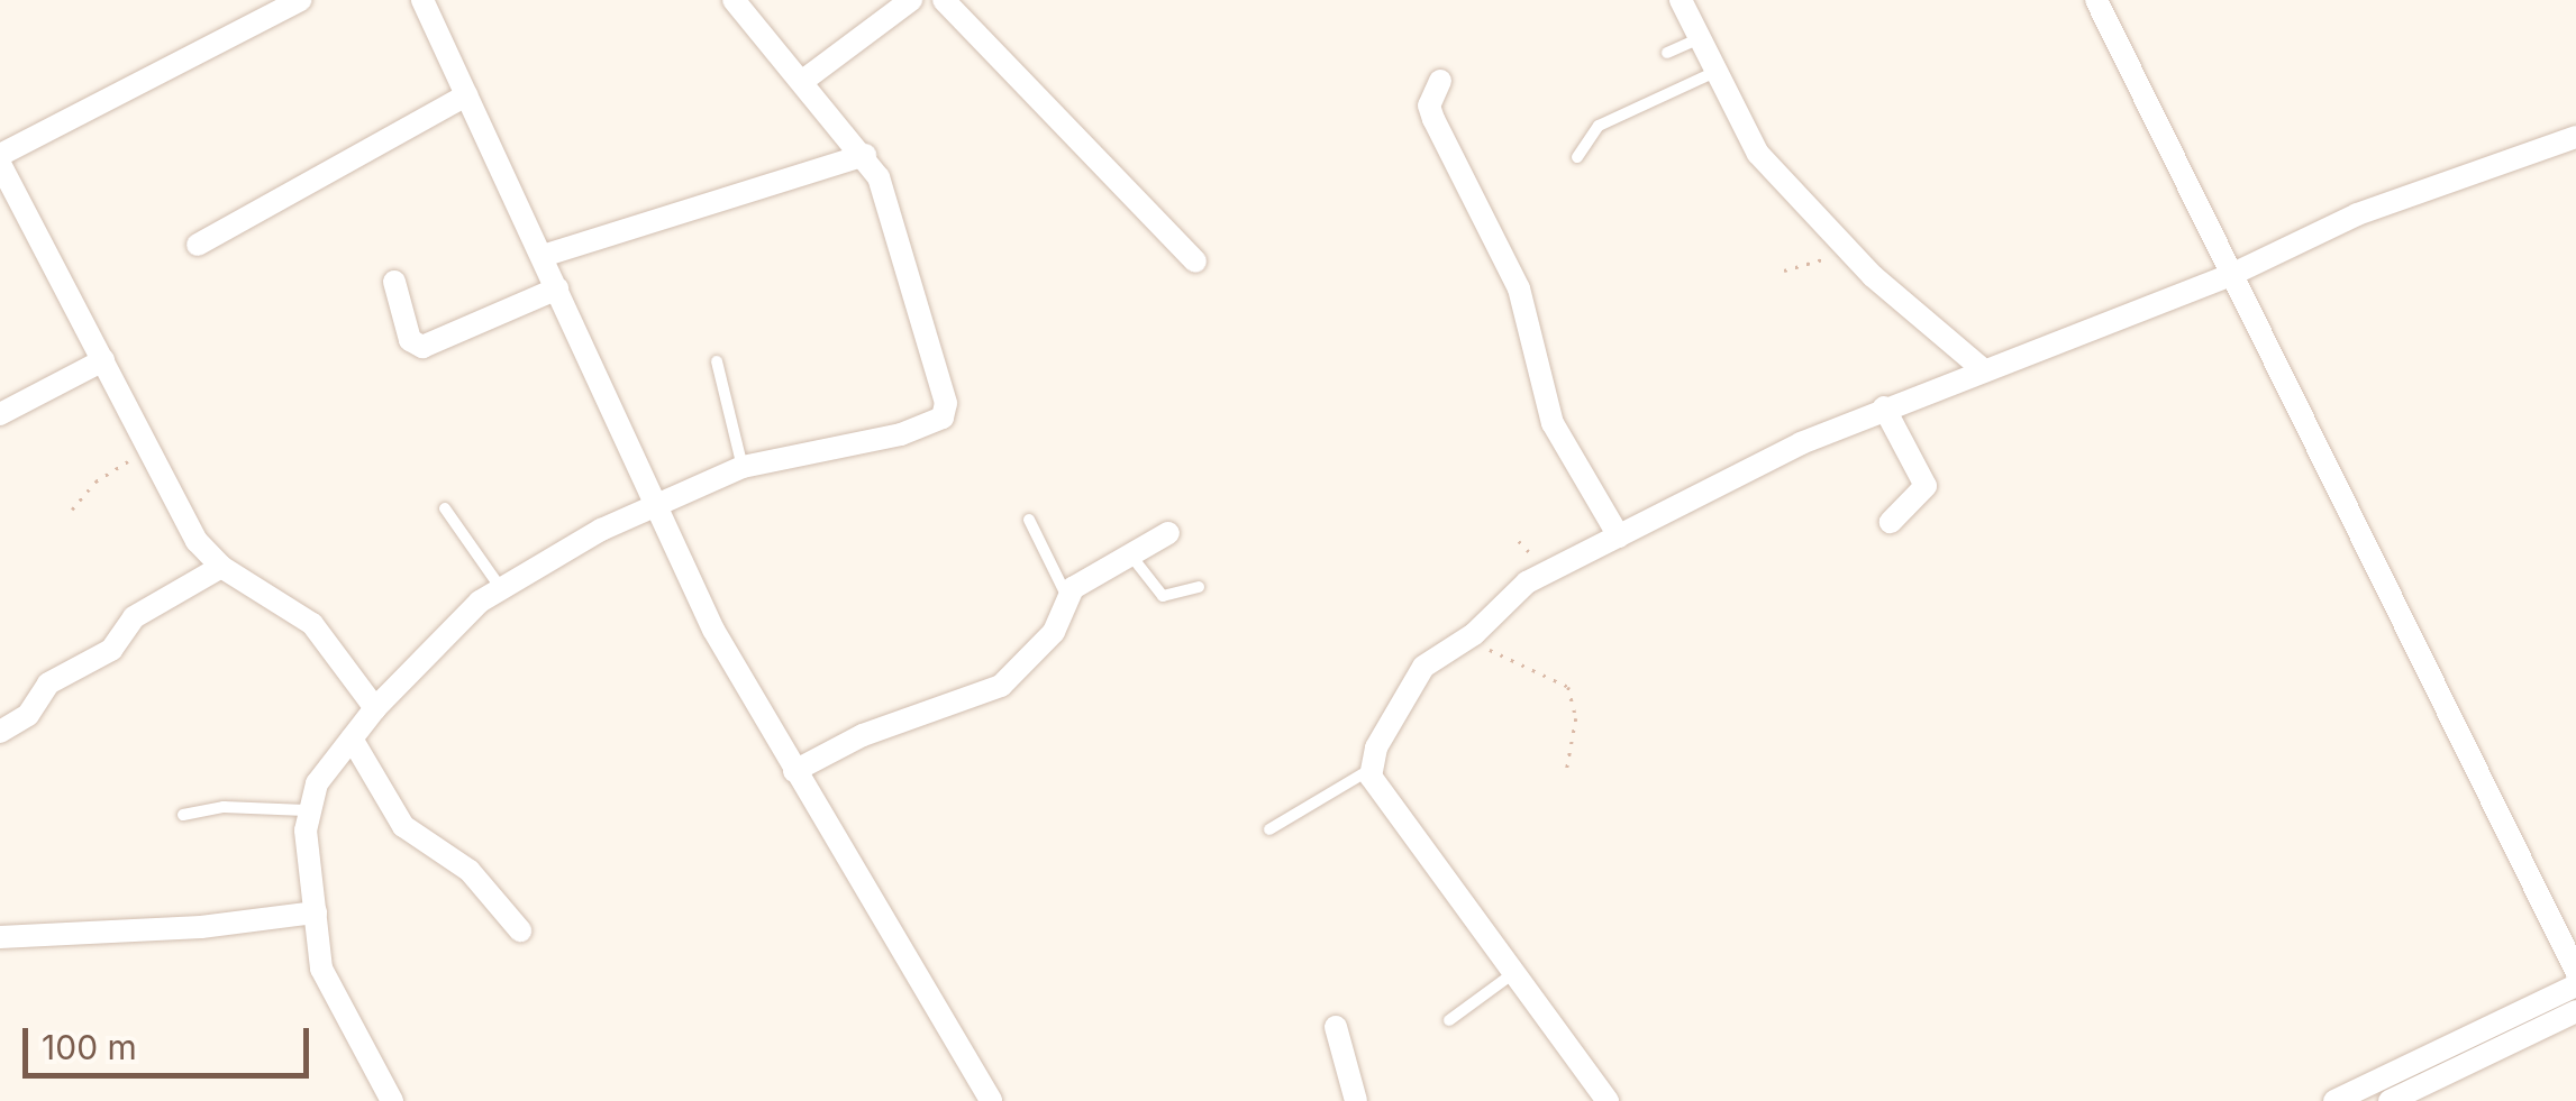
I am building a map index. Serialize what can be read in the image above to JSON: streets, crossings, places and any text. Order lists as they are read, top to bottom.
{
  "scale_bar": "100 m"
}
